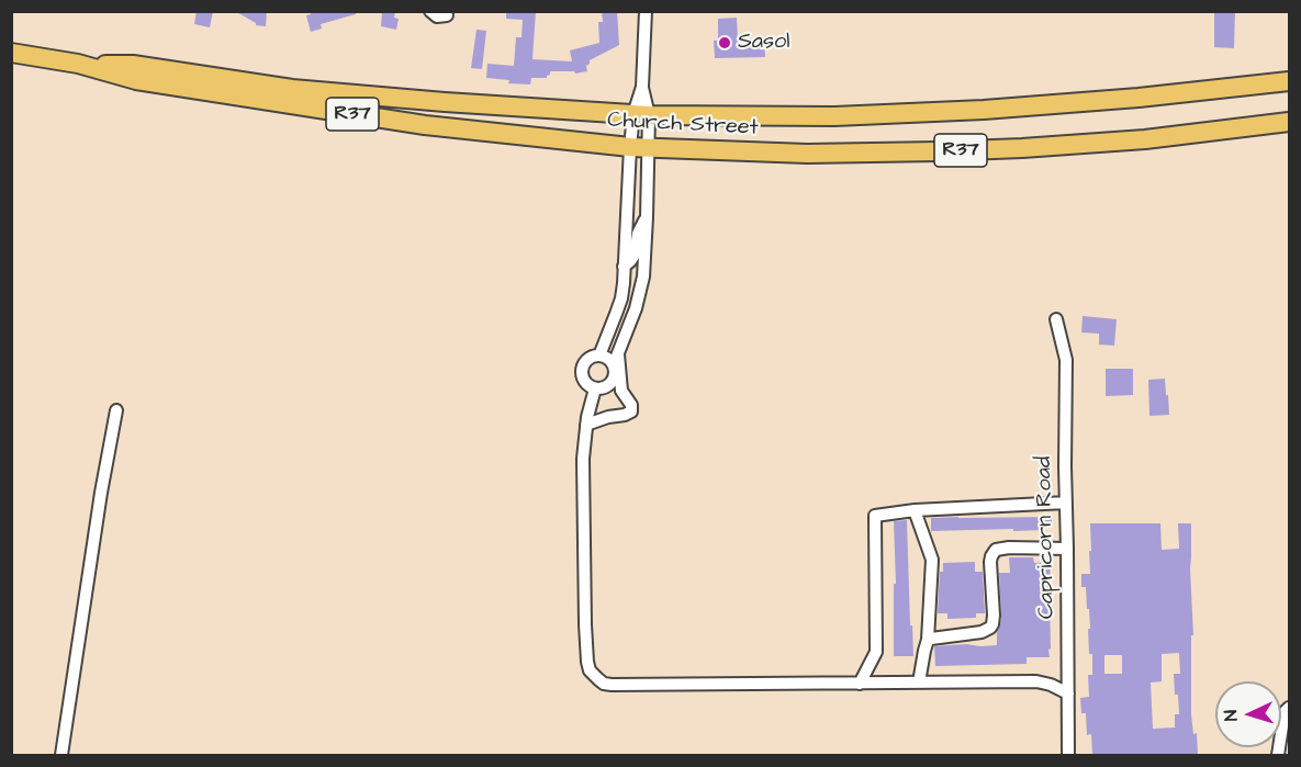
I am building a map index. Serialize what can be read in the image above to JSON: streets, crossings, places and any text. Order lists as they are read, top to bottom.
{
  "streets": {
    "main road": ["R37", "Church Street"],
    "street": ["Capricorn Road"]
  },
  "places": ["Sasol"],
  "north": "left"
}
